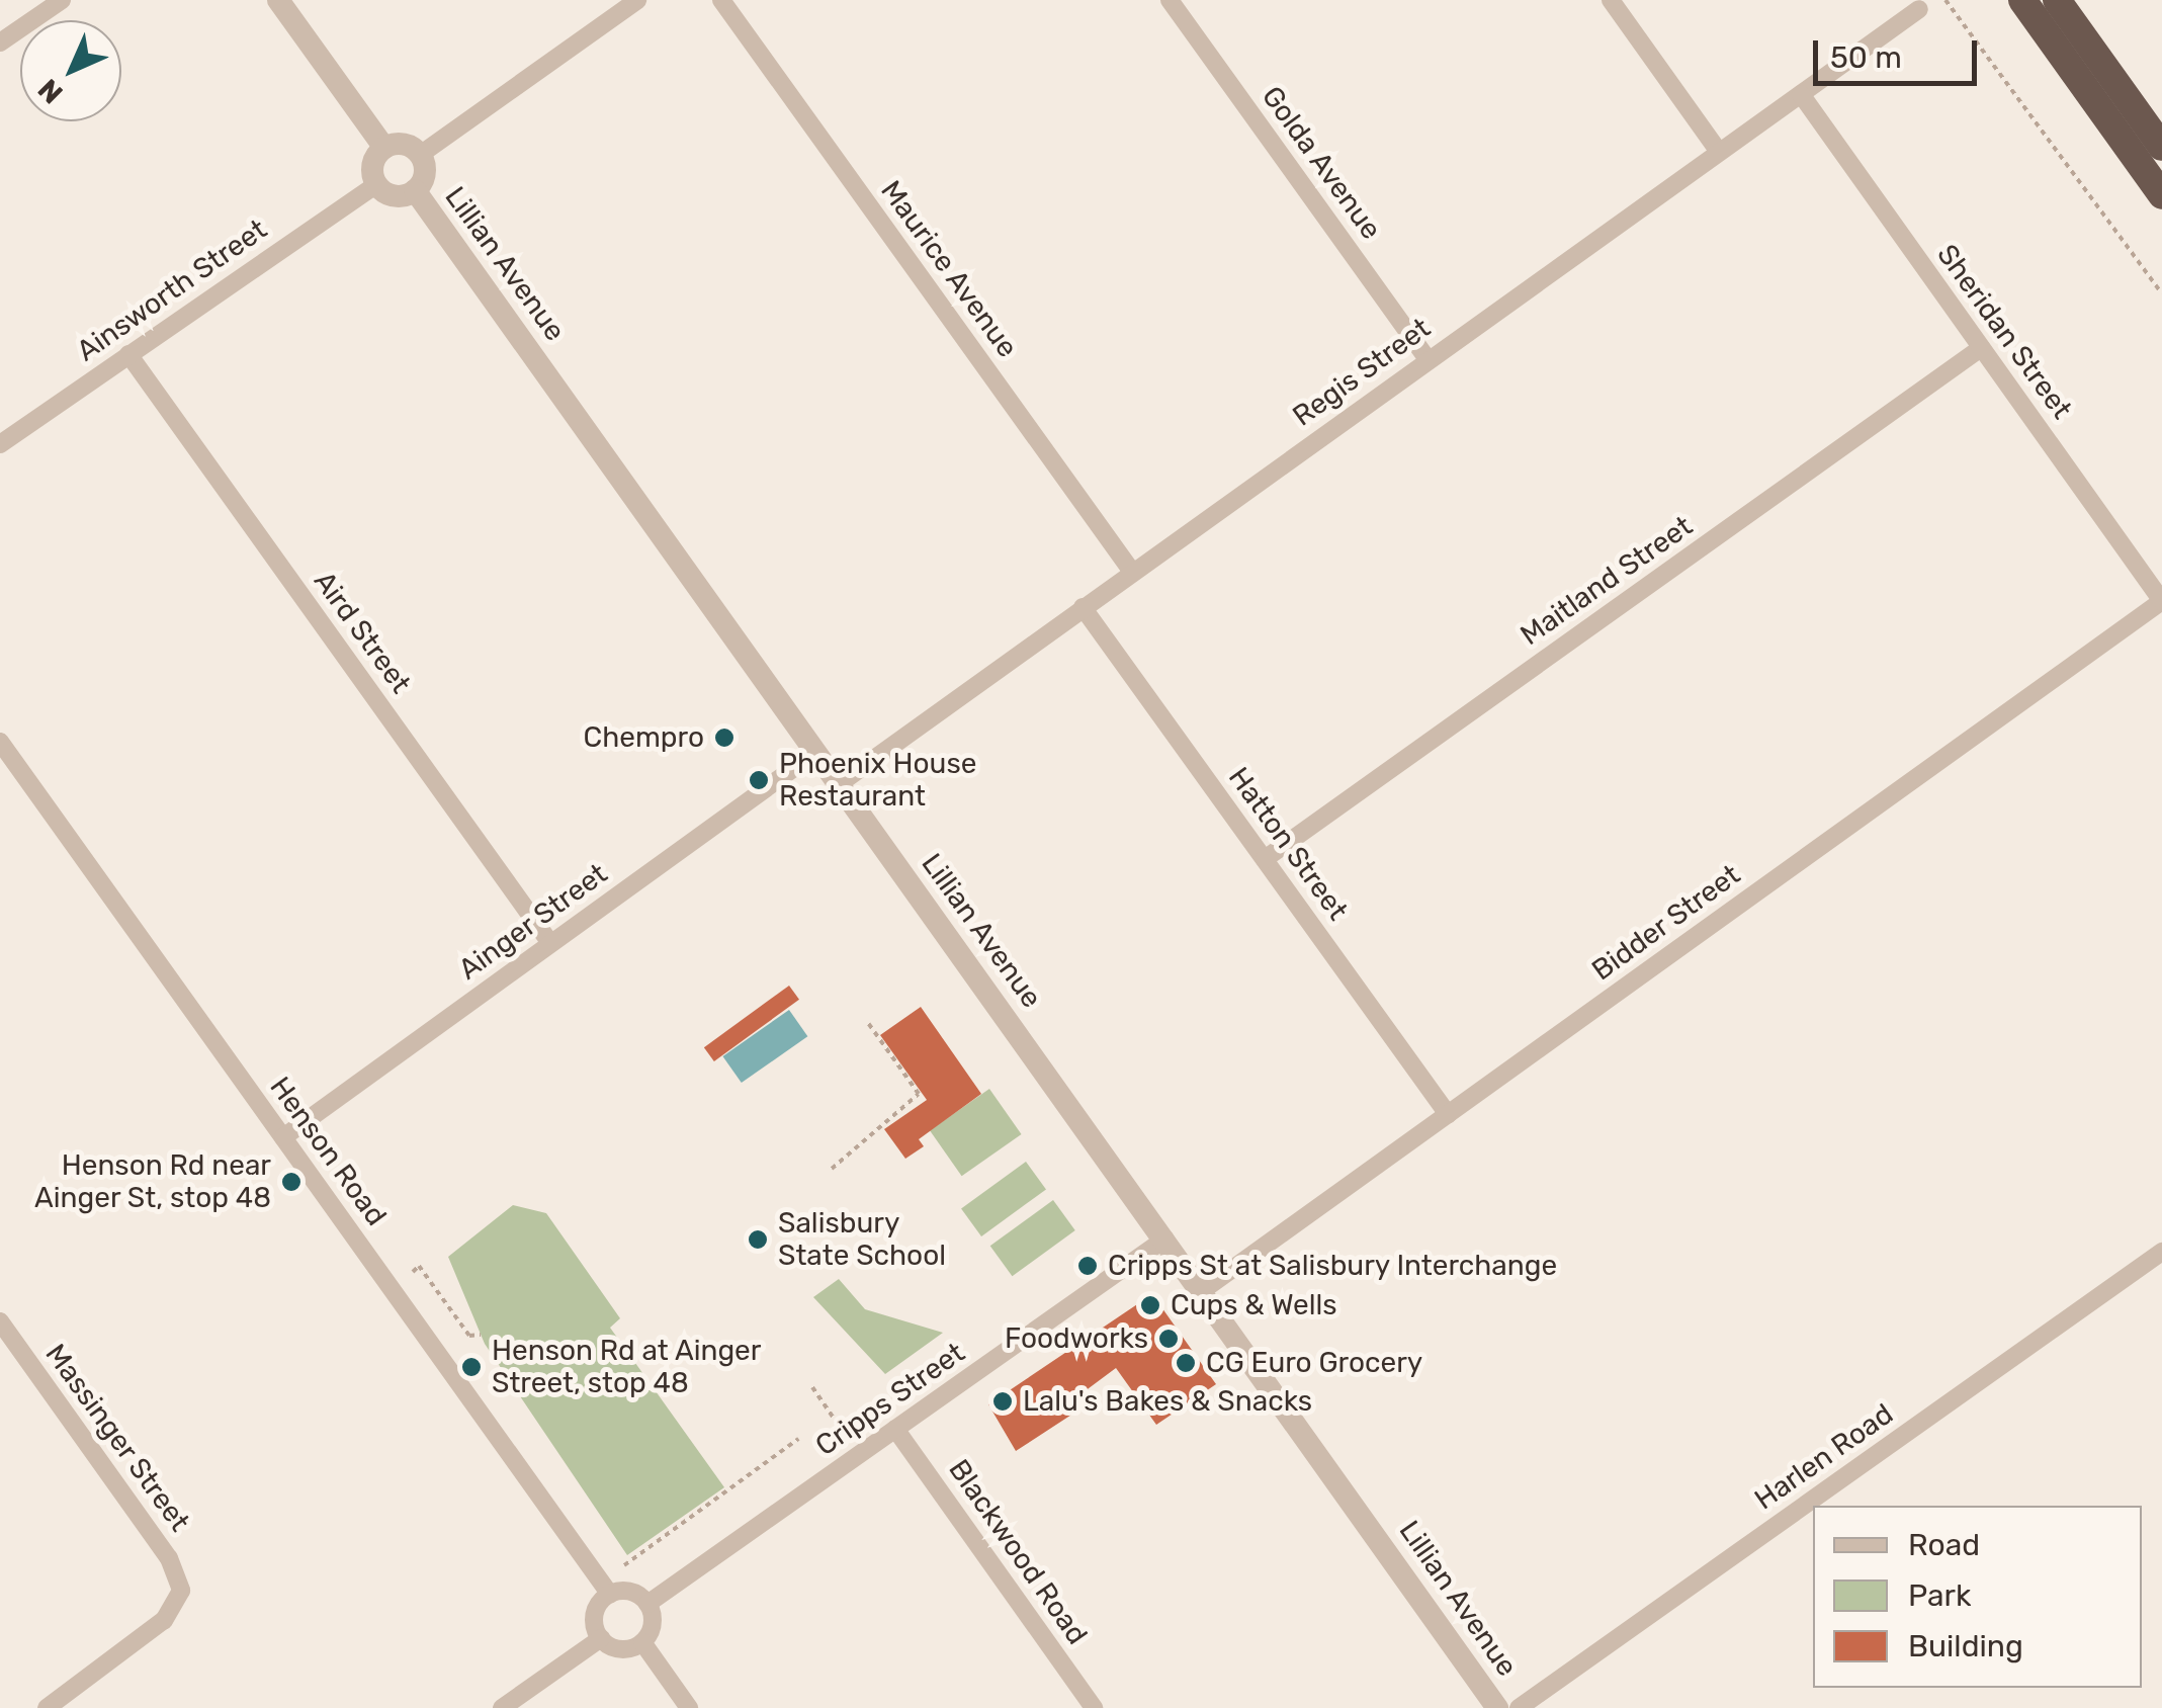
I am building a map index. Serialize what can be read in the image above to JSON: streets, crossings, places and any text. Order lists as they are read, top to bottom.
{
  "streets": {
    "street": [
      "Golda Avenue",
      "Lillian Avenue",
      "Maurice Avenue",
      "Ainsworth Street",
      "Sheridan Street",
      "Regis Street",
      "Maitland Street",
      "Aird Street",
      "Hatton Street",
      "Ainger Street",
      "Bidder Street",
      "Henson Road",
      "Cripps Street",
      "Massinger Street",
      "Harlen Road",
      "Blackwood Road"
    ]
  },
  "crossings": [
    ["Golda Avenue", "Regis Street"],
    ["Lillian Avenue", "Ainsworth Street"],
    ["Lillian Avenue", "Regis Street"],
    ["Lillian Avenue", "Ainger Street"],
    ["Lillian Avenue", "Bidder Street"],
    ["Lillian Avenue", "Cripps Street"],
    ["Maurice Avenue", "Regis Street"],
    ["Ainsworth Street", "Aird Street"],
    ["Sheridan Street", "Regis Street"],
    ["Sheridan Street", "Maitland Street"],
    ["Sheridan Street", "Bidder Street"],
    ["Regis Street", "Hatton Street"],
    ["Maitland Street", "Hatton Street"],
    ["Aird Street", "Ainger Street"],
    ["Hatton Street", "Bidder Street"],
    ["Ainger Street", "Henson Road"],
    ["Henson Road", "Cripps Street"],
    ["Cripps Street", "Blackwood Road"]
  ],
  "places": [
    "Chempro",
    "Phoenix House Restaurant",
    "Henson Rd near Ainger St, stop 48",
    "Salisbury State School",
    "Cripps St at Salisbury Interchange",
    "Cups & Wells",
    "Foodworks",
    "CG Euro Grocery",
    "Henson Rd at Ainger Street, stop 48",
    "Lalu's Bakes & Snacks"
  ],
  "legend": ["Road", "Park", "Building"],
  "scale_bar": "50 m",
  "north": "bottom left"
}
